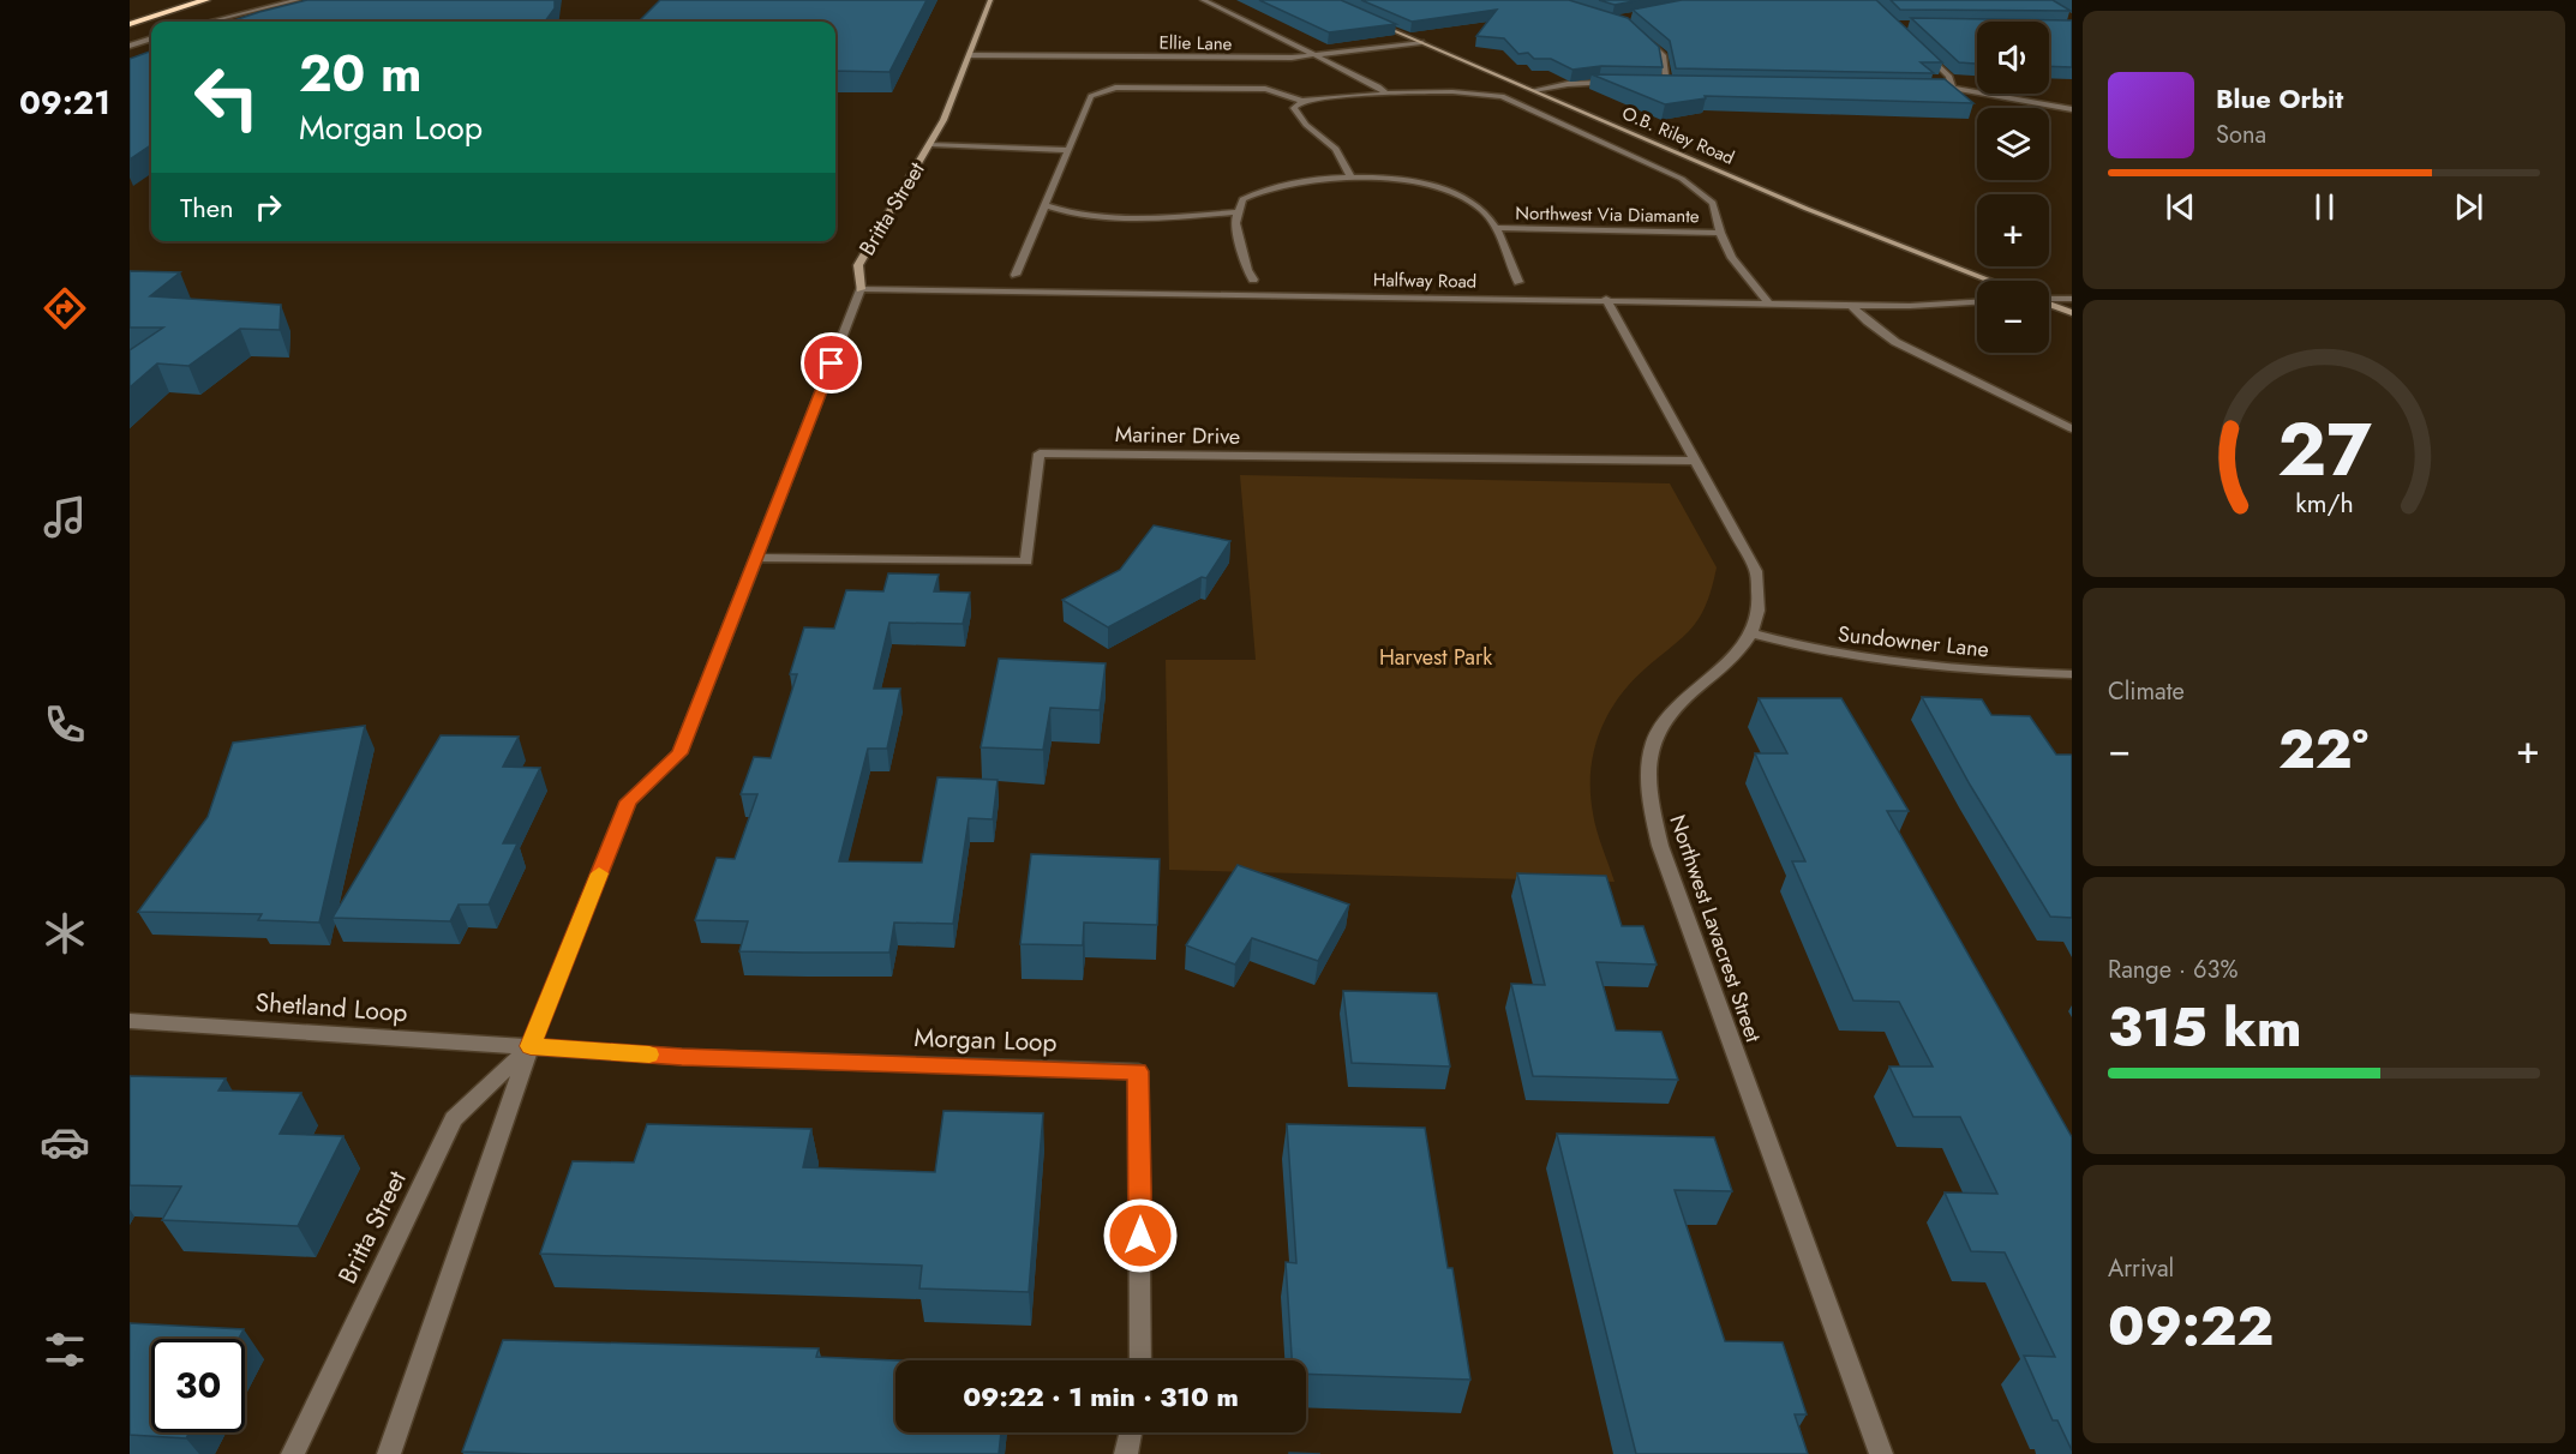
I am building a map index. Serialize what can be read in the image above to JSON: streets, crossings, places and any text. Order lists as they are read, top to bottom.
{
  "streets": {
    "street": [
      "Ellie Lane",
      "O.B. Riley Road",
      "Britta Street",
      "Northwest Via Diamante",
      "Halfway Road",
      "Mariner Drive",
      "Sundowner Lane",
      "Northwest Lavacrest Street",
      "Shetland Loop",
      "Morgan Loop"
    ]
  },
  "crossings": [
    ["Ellie Lane", "O.B. Riley Road"],
    ["Ellie Lane", "Britta Street"],
    ["Britta Street", "Halfway Road"],
    ["Britta Street", "Mariner Drive"],
    ["Britta Street", "Shetland Loop"],
    ["Britta Street", "Morgan Loop"],
    ["Sundowner Lane", "Northwest Lavacrest Street"],
    ["Shetland Loop", "Morgan Loop"]
  ],
  "parks": ["Harvest Park"],
  "page": {
    "tabs": "09:21",
    "map_buttons": ["+", "−"],
    "turn": ["20 m", "Morgan Loop"],
    "song": ["Blue Orbit", "Sona"],
    "then": "Then",
    "tile": [
      "Climate",
      ["Range · 63%", "315 km"],
      ["Arrival", "09:22"]
    ],
    "heat": ["−", "22°", "+"],
    "limit": "30",
    "trip": "09:22 · 1 min · 310 m",
    "gauge": ["27", "km/h"]
  }
}
